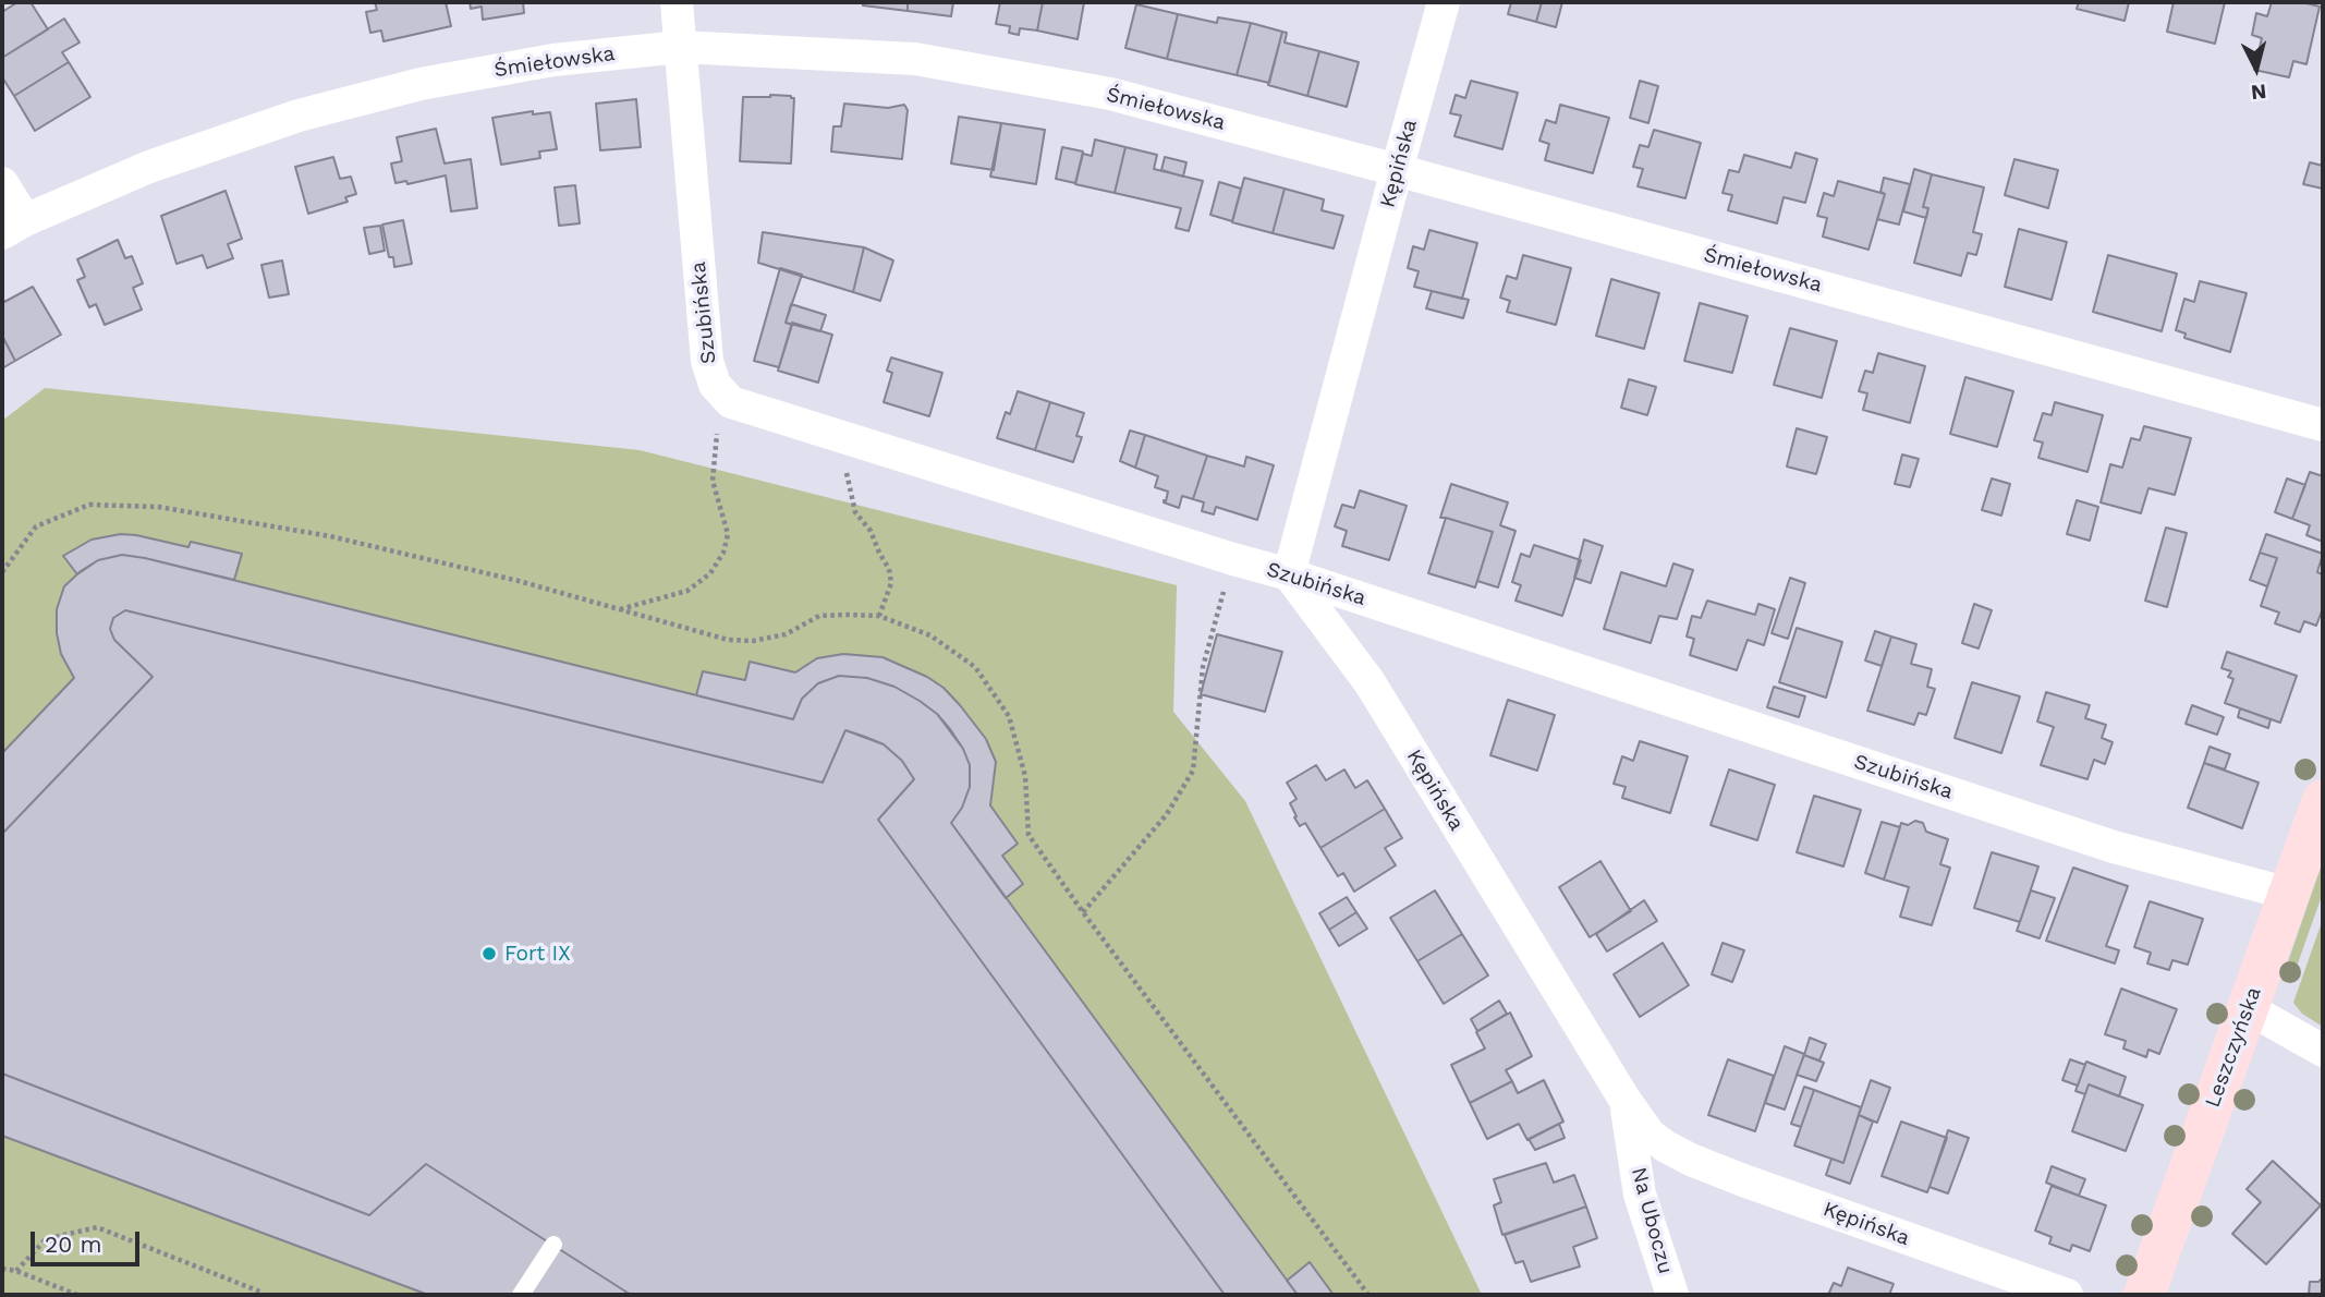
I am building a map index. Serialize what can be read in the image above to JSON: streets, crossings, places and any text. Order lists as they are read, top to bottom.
{
  "streets": {
    "street": [
      "Śmiełowska",
      "Kępińska",
      "Szubińska",
      "Leszczyńska",
      "Na Uboczu"
    ]
  },
  "crossings": [
    ["Śmiełowska", "Kępińska"],
    ["Śmiełowska", "Szubińska"],
    ["Kępińska", "Szubińska"],
    ["Kępińska", "Na Uboczu"],
    ["Szubińska", "Leszczyńska"]
  ],
  "places": ["Fort IX"],
  "scale_bar": "20 m",
  "north": "bottom"
}
